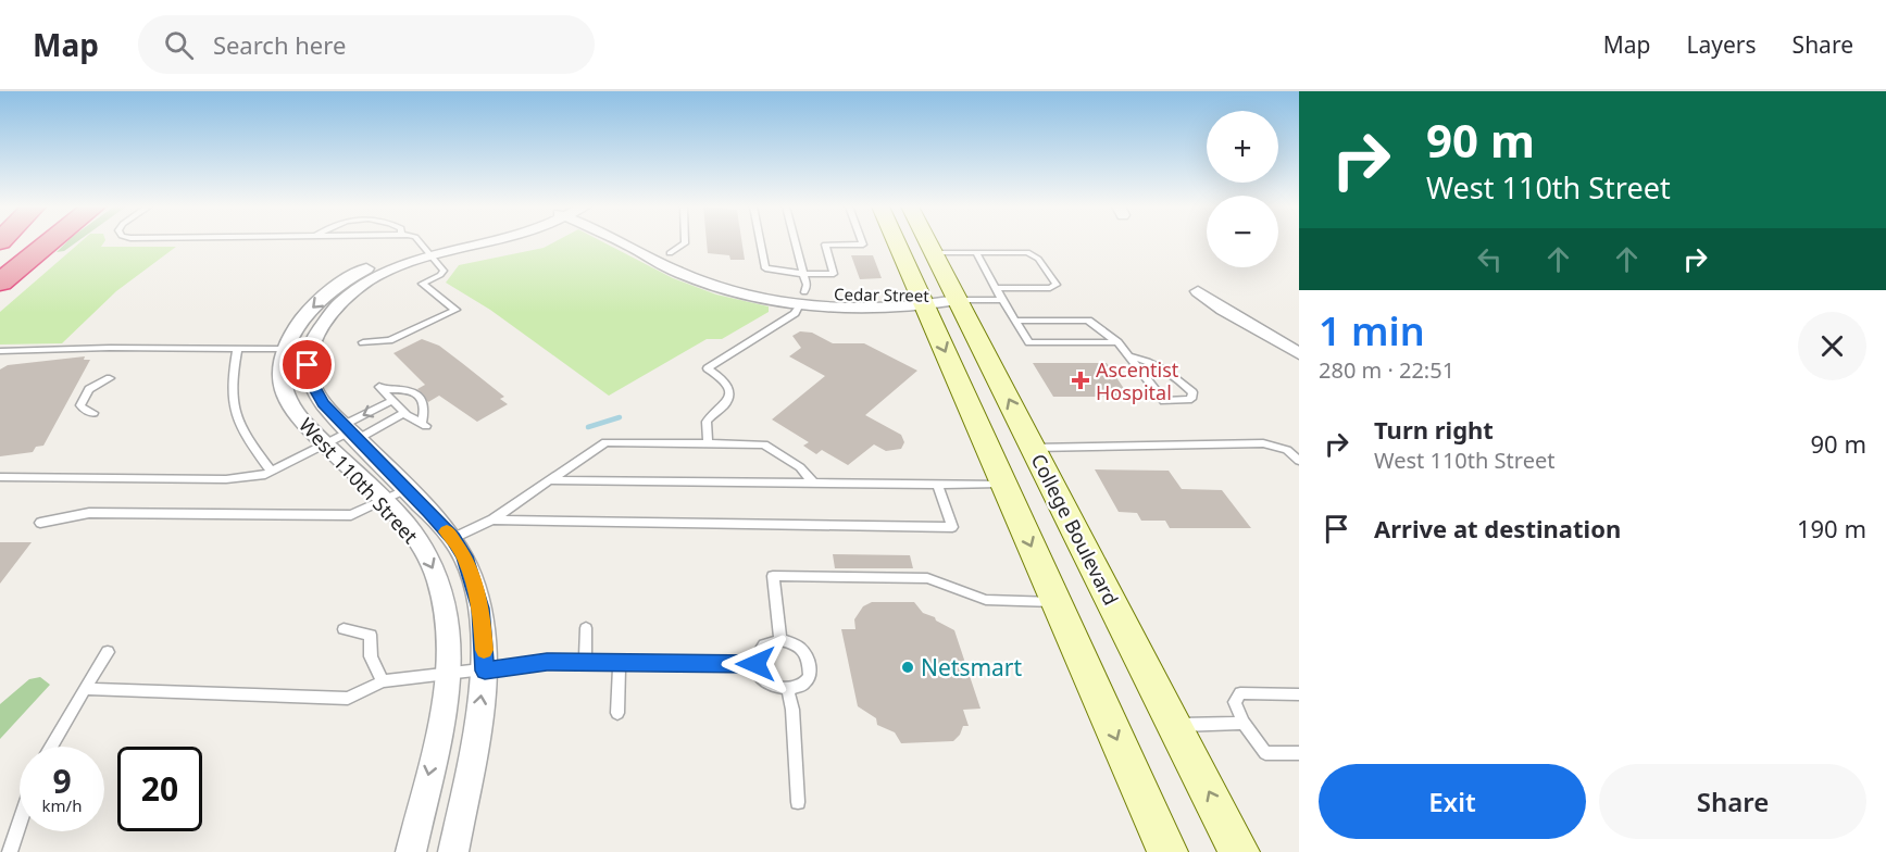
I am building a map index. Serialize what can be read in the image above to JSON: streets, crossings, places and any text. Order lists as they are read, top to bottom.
{
  "streets": {
    "main road": ["College Boulevard"],
    "street": ["Cedar Street", "West 110th Street"]
  },
  "crossings": [
    ["Cedar Street", "College Boulevard"]
  ],
  "places": {
    "health": ["Ascentist Hospital"],
    "other": ["Netsmart"]
  },
  "page": {
    "header": "Map",
    "search": "Search here",
    "nav": ["Map", "Layers", "Share"],
    "turn": ["90 m", "West 110th Street"],
    "map_buttons": ["+", "−"],
    "heading": ["1 min", "280 m · 22:51"],
    "list": [
      {
        "name": "Turn right",
        "note": "West 110th Street",
        "value": "90 m"
      },
      {
        "name": "Arrive at destination",
        "value": "190 m"
      }
    ],
    "speed": "9 km/h",
    "limit": "20",
    "buttons": ["Exit", "Share"]
  }
}
